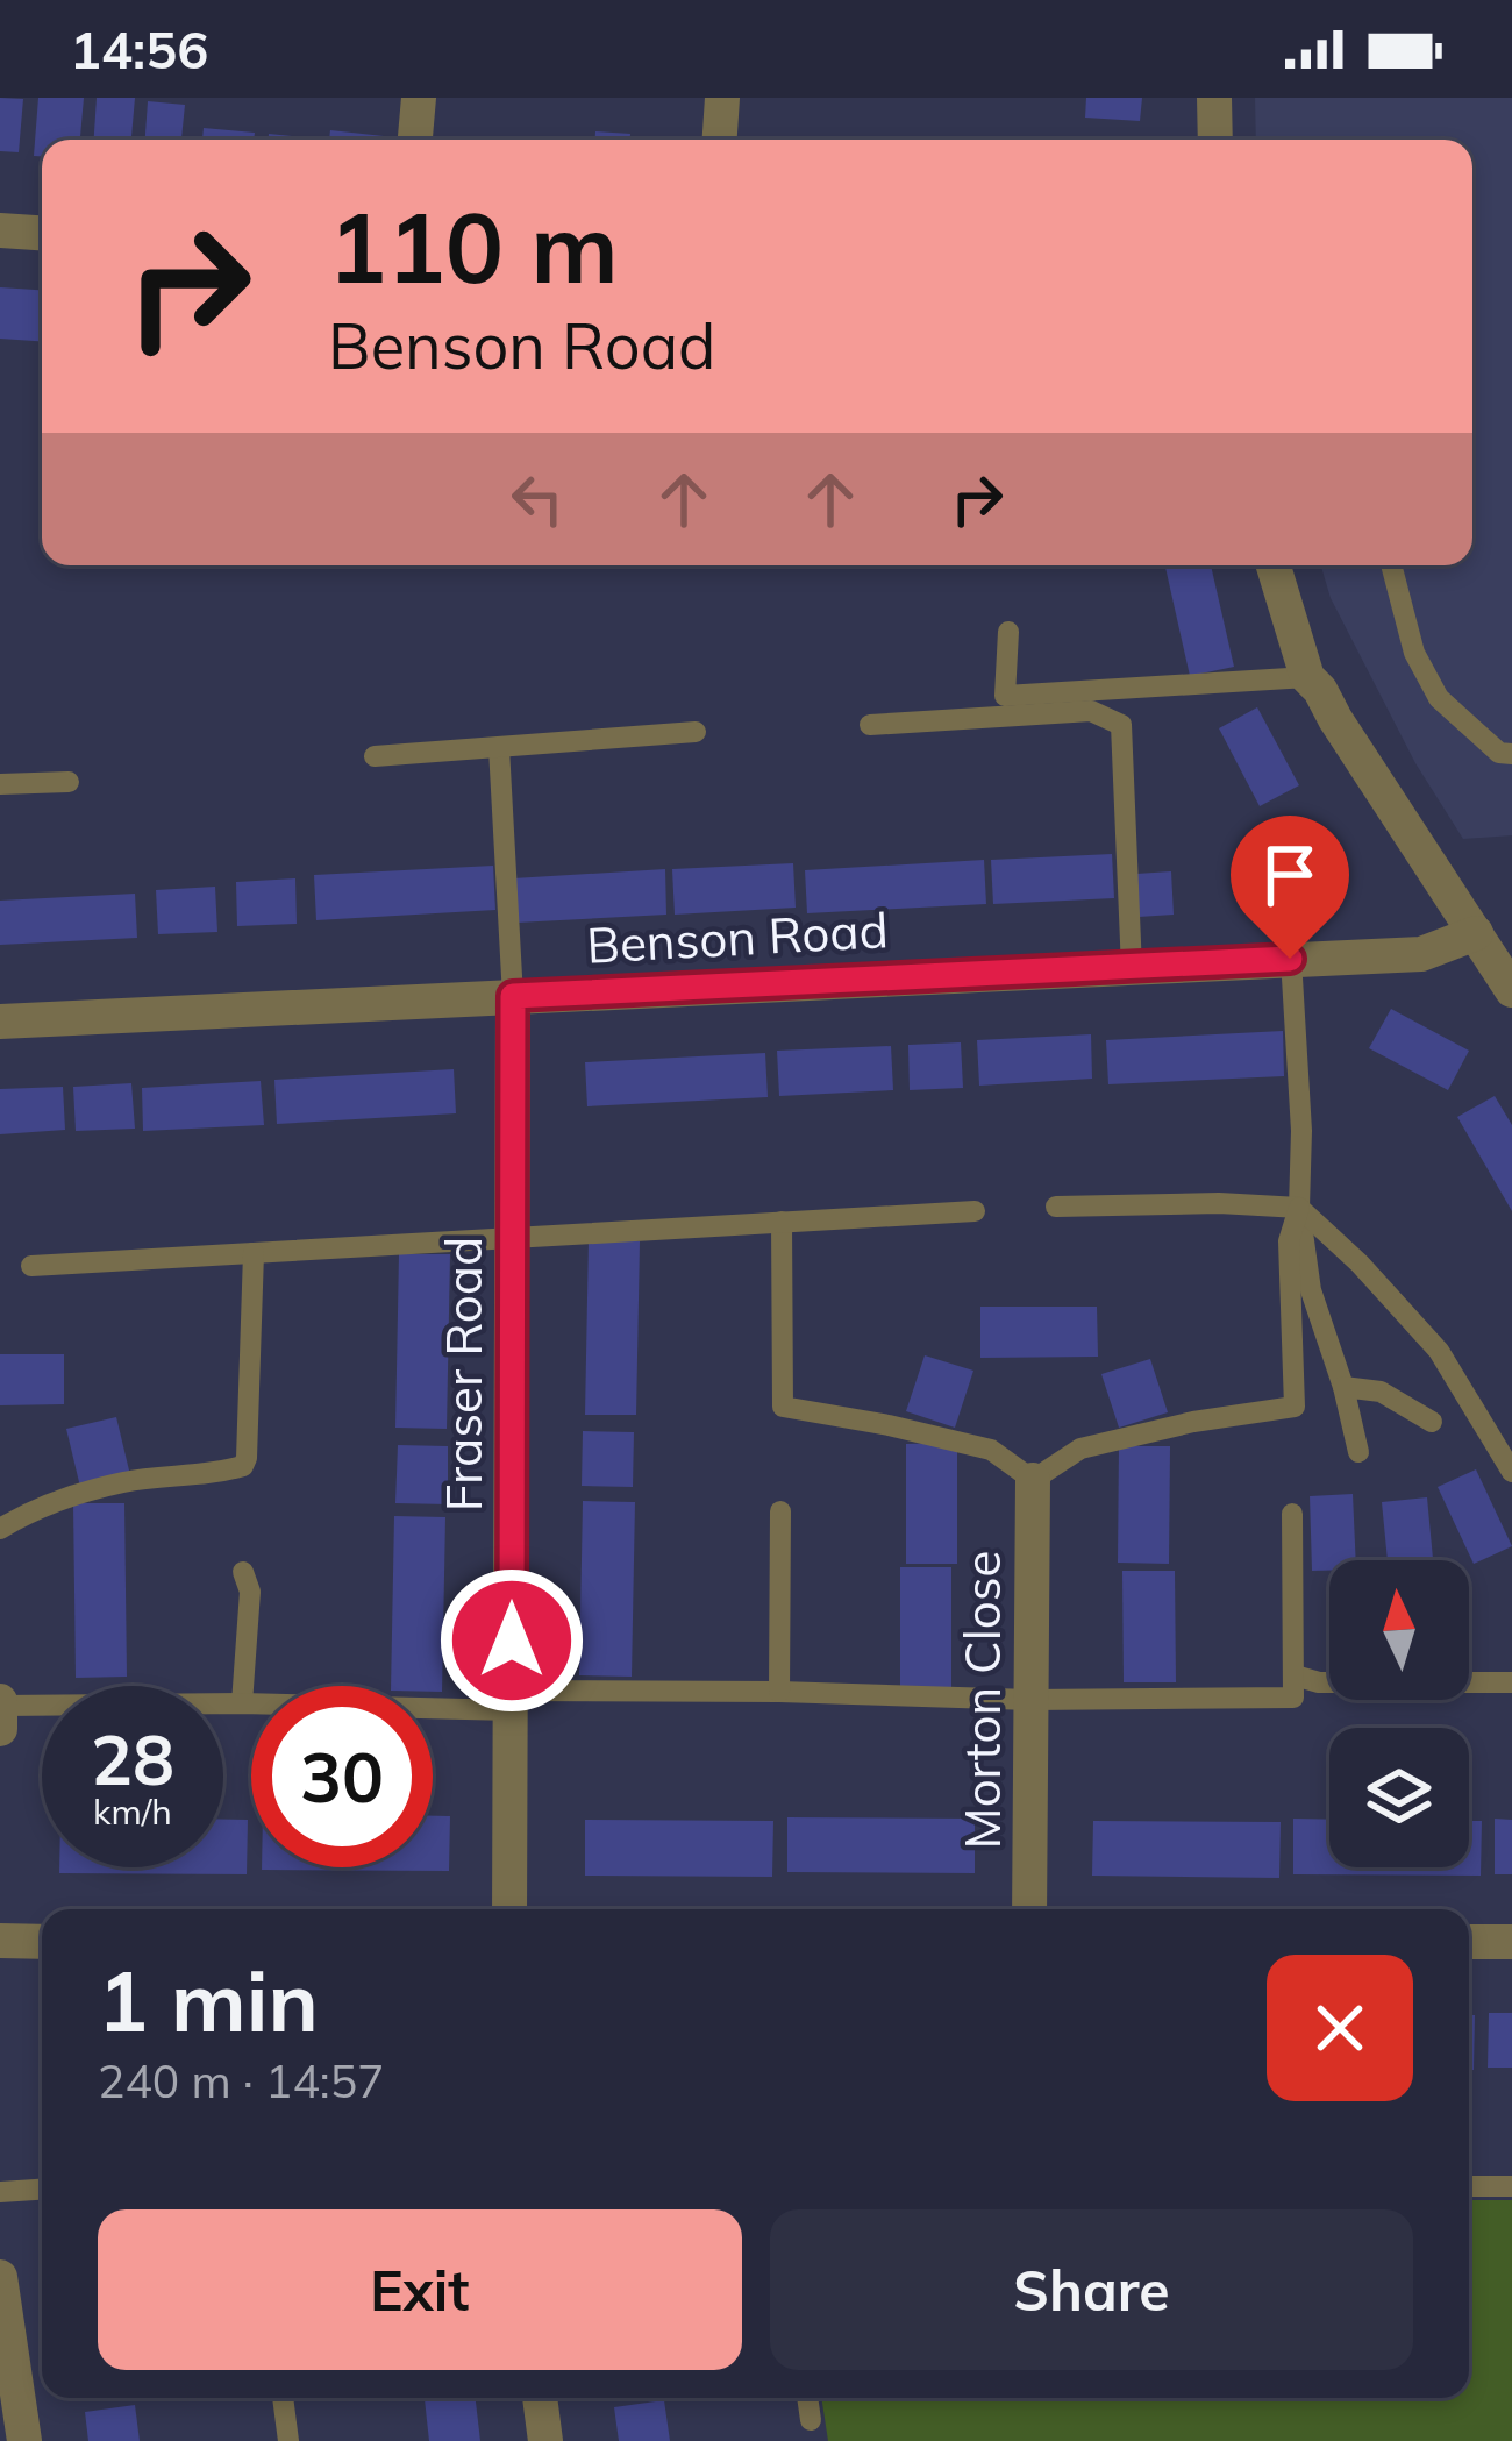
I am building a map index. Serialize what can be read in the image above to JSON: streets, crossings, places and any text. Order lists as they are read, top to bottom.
{
  "streets": {
    "street": ["Benson Road", "Fraser Road", "Morton Close"]
  },
  "crossings": [
    ["Benson Road", "Fraser Road"]
  ],
  "north": "top",
  "page": {
    "status": "14:56",
    "turn": ["110 m", "Benson Road"],
    "speed": "28 km/h",
    "limit": "30",
    "heading": ["1 min", "240 m · 14:57"],
    "buttons": ["Exit", "Share"]
  }
}
